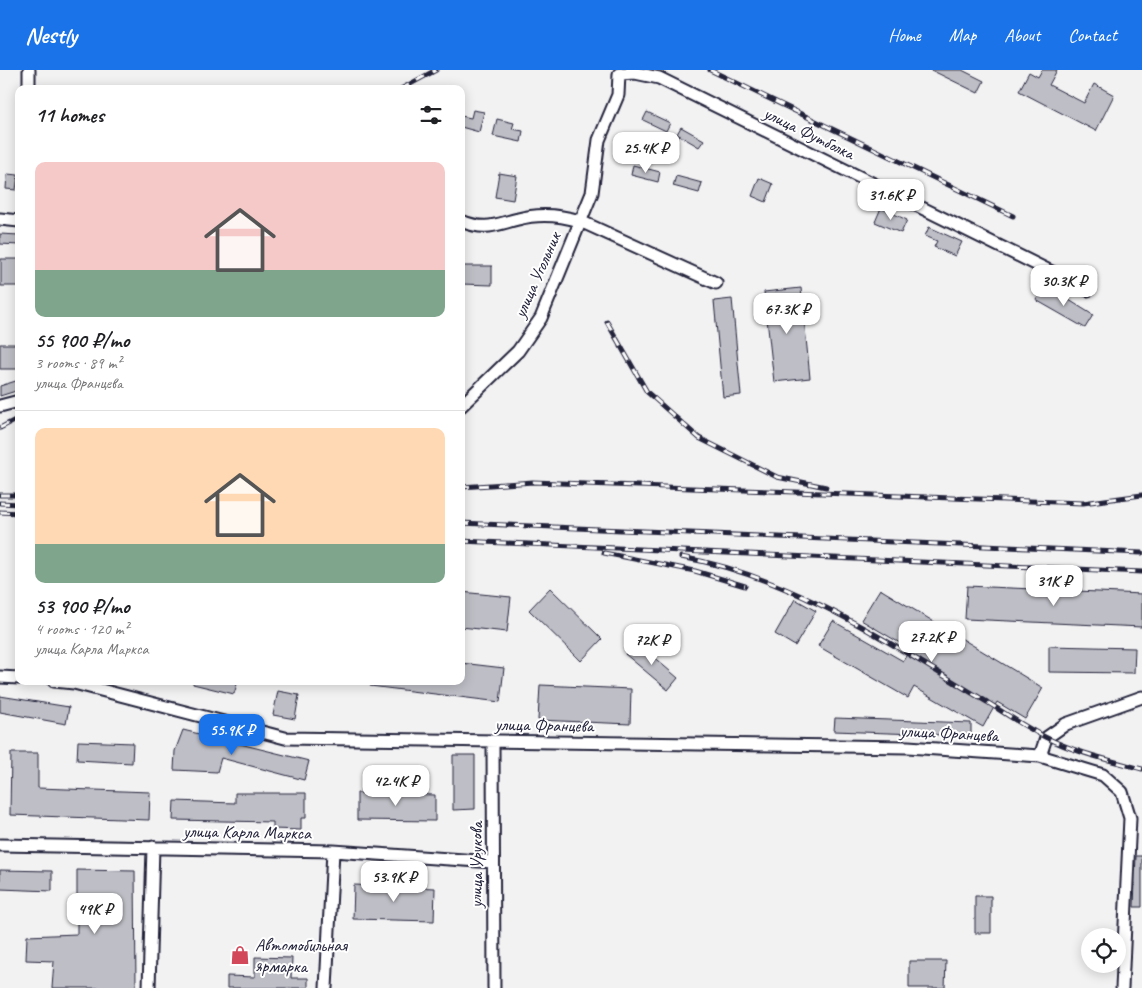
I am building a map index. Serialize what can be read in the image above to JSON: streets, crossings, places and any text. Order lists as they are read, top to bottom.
{
  "streets": {
    "street": [
      "улица Футболка",
      "улица Угольник",
      "улица Францева",
      "улица Карла Маркса",
      "улица Урукова"
    ]
  },
  "crossings": [
    ["улица Футболка", "улица Угольник"],
    ["улица Францева", "улица Урукова"],
    ["улица Карла Маркса", "улица Урукова"]
  ],
  "places": {
    "shop": ["Автомобильная ярмарка"]
  },
  "page": {
    "header": "Nestly",
    "nav": [
      "Home",
      "Map",
      "About",
      "Contact"
    ],
    "heading": "11 homes",
    "price": [
      "25.4K ₽",
      "31.6K ₽",
      "30.3K ₽",
      "67.3K ₽",
      "31K ₽",
      "27.2K ₽",
      "72K ₽",
      "55.9K ₽",
      "42.4K ₽",
      "53.9K ₽",
      "49K ₽"
    ],
    "list": [
      {
        "name": "55 900 ₽/mo",
        "note": "3 rooms · 89 m² · улица Францева"
      },
      {
        "name": "53 900 ₽/mo",
        "note": "4 rooms · 120 m² · улица Карла Маркса"
      }
    ]
  }
}
